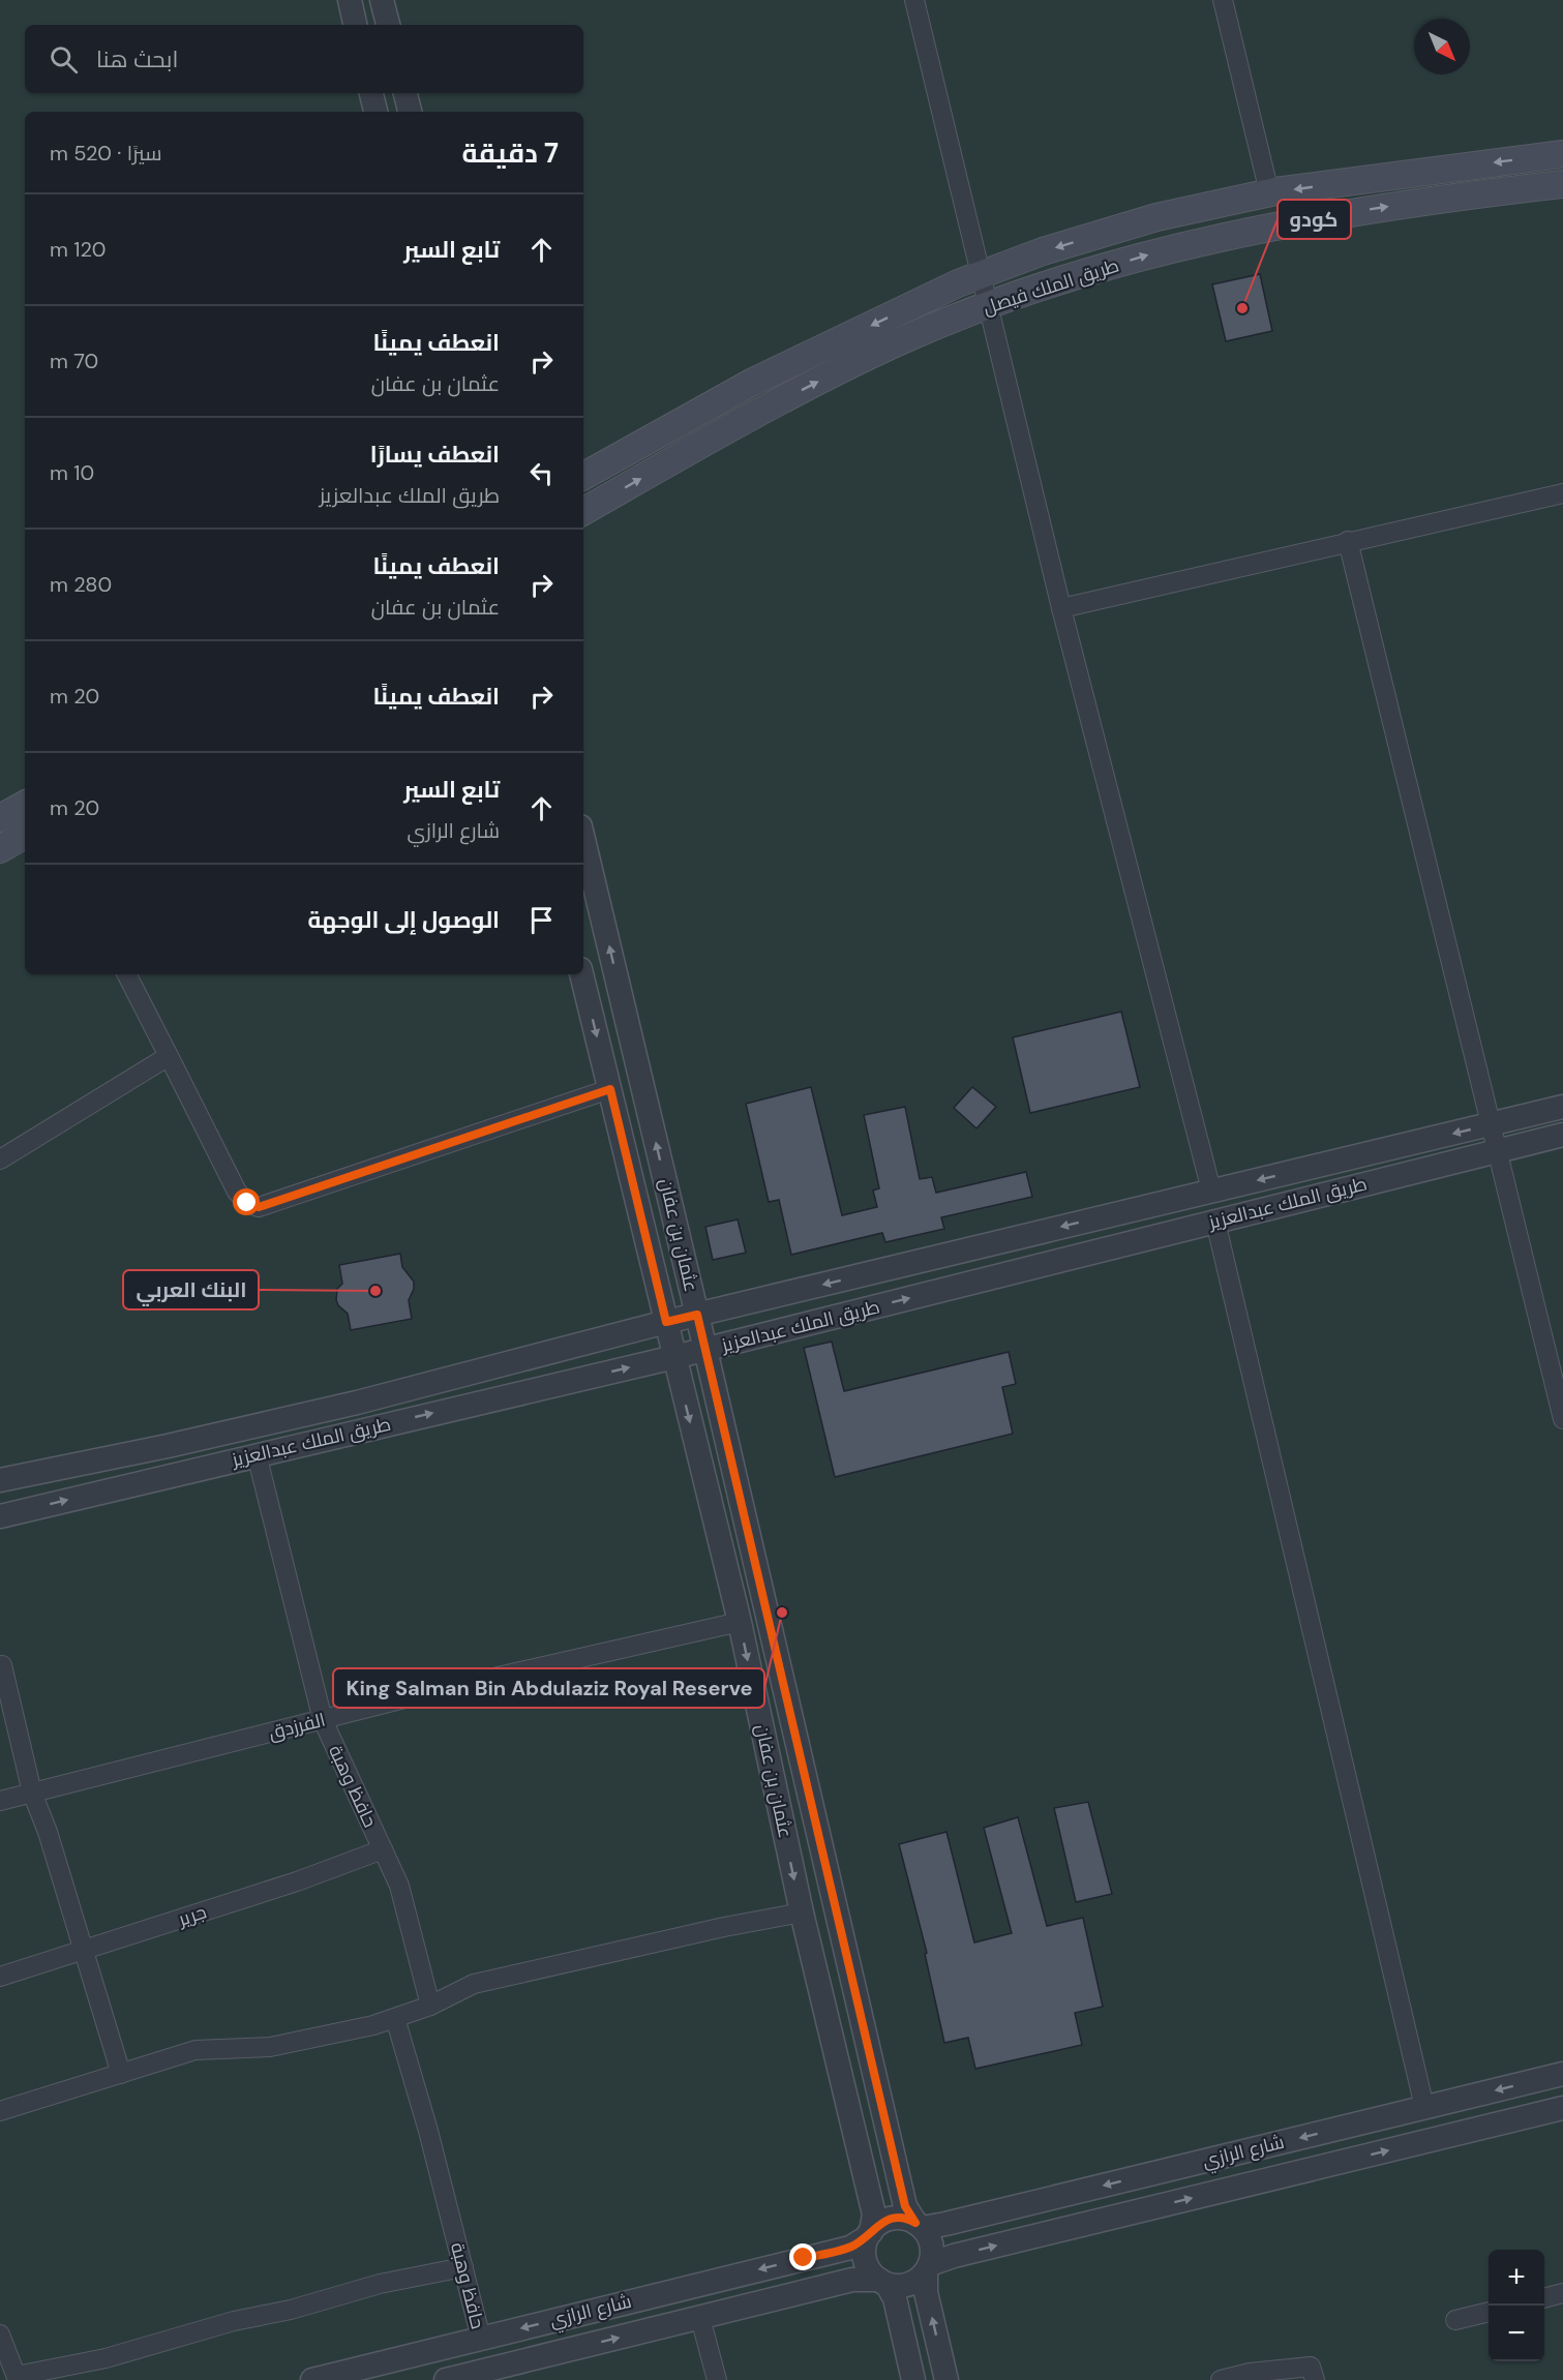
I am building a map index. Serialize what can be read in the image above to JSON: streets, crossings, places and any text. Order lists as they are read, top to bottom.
{
  "streets": {
    "main road": ["طريق الملك فيصل"],
    "street": [
      "طريق الملك عبدالعزيز",
      "عثمان بن عفان",
      "الفرزدق",
      "حافظ وهبة",
      "جرير",
      "شارع الرازي"
    ]
  },
  "crossings": [
    ["طريق الملك عبدالعزيز", "عثمان بن عفان"],
    ["طريق الملك عبدالعزيز", "حافظ وهبة"],
    ["عثمان بن عفان", "الفرزدق"],
    ["عثمان بن عفان", "شارع الرازي"],
    ["الفرزدق", "حافظ وهبة"],
    ["حافظ وهبة", "جرير"],
    ["حافظ وهبة", "شارع الرازي"]
  ],
  "places": ["كودو", "البنك العربي", "King Salman Bin Abdulaziz Royal Reserve"],
  "north": "bottom right",
  "page": {
    "search": "ابحث هنا",
    "heading": ["7 دقيقة", "سيرًا · 520 m"],
    "list": [
      ["تابع السير", "120 m"],
      ["انعطف يمينًا", "عثمان بن عفان", "70 m"],
      ["انعطف يسارًا", "طريق الملك عبدالعزيز", "10 m"],
      ["انعطف يمينًا", "عثمان بن عفان", "280 m"],
      ["انعطف يمينًا", "20 m"],
      ["تابع السير", "شارع الرازي", "20 m"],
      "الوصول إلى الوجهة"
    ],
    "map_buttons": ["+", "−"]
  }
}
